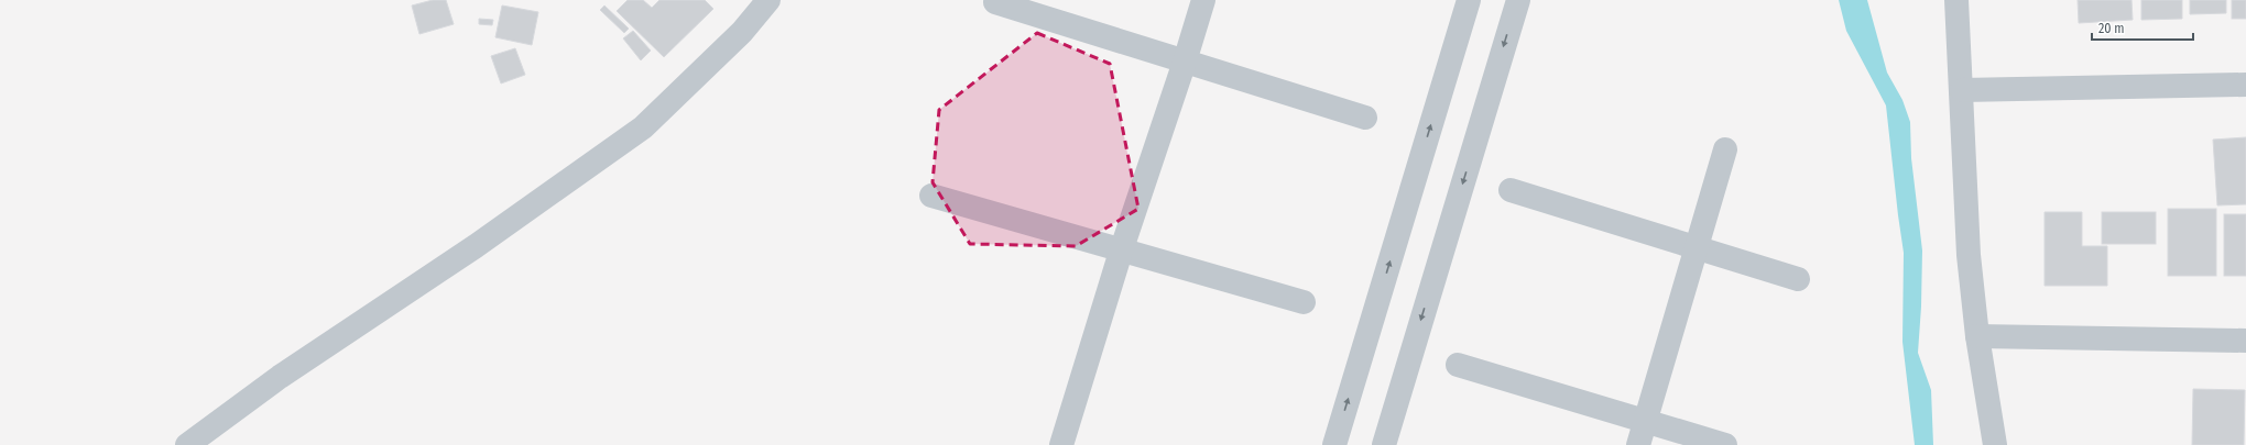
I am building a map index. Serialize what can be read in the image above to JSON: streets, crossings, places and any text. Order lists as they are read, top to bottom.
{
  "scale_bar": "20 m"
}
